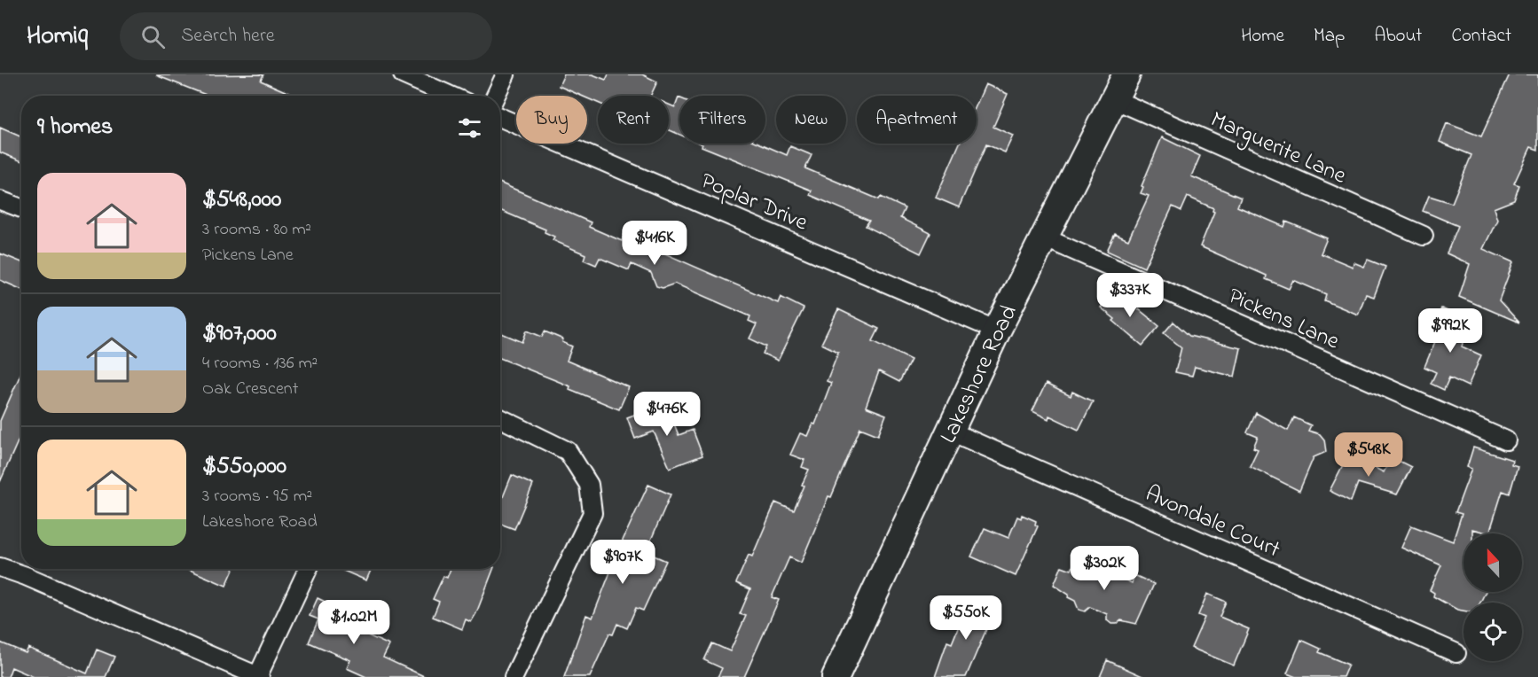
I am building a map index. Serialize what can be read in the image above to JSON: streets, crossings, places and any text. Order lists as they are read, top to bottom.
{
  "streets": {
    "main road": ["Lakeshore Road"],
    "street": [
      "Marguerite Lane",
      "Poplar Drive",
      "Pickens Lane",
      "Avondale Court"
    ]
  },
  "crossings": [
    ["Marguerite Lane", "Lakeshore Road"],
    ["Poplar Drive", "Lakeshore Road"],
    ["Pickens Lane", "Lakeshore Road"],
    ["Lakeshore Road", "Avondale Court"]
  ],
  "north": "top",
  "page": {
    "header": "Homiq",
    "search": "Search here",
    "nav": [
      "Home",
      "Map",
      "About",
      "Contact"
    ],
    "chip": [
      "Buy",
      "Rent",
      "Filters",
      "New",
      "Apartment"
    ],
    "heading": "9 homes",
    "list": [
      {
        "name": "$548,000",
        "note": "3 rooms · 80 m² · Pickens Lane"
      },
      {
        "name": "$907,000",
        "note": "4 rooms · 136 m² · Oak Crescent"
      },
      {
        "name": "$550,000",
        "note": "3 rooms · 95 m² · Lakeshore Road"
      }
    ],
    "price": [
      "$416K",
      "$337K",
      "$992K",
      "$476K",
      "$548K",
      "$907K",
      "$302K",
      "$550K",
      "$1.02M"
    ]
  }
}
